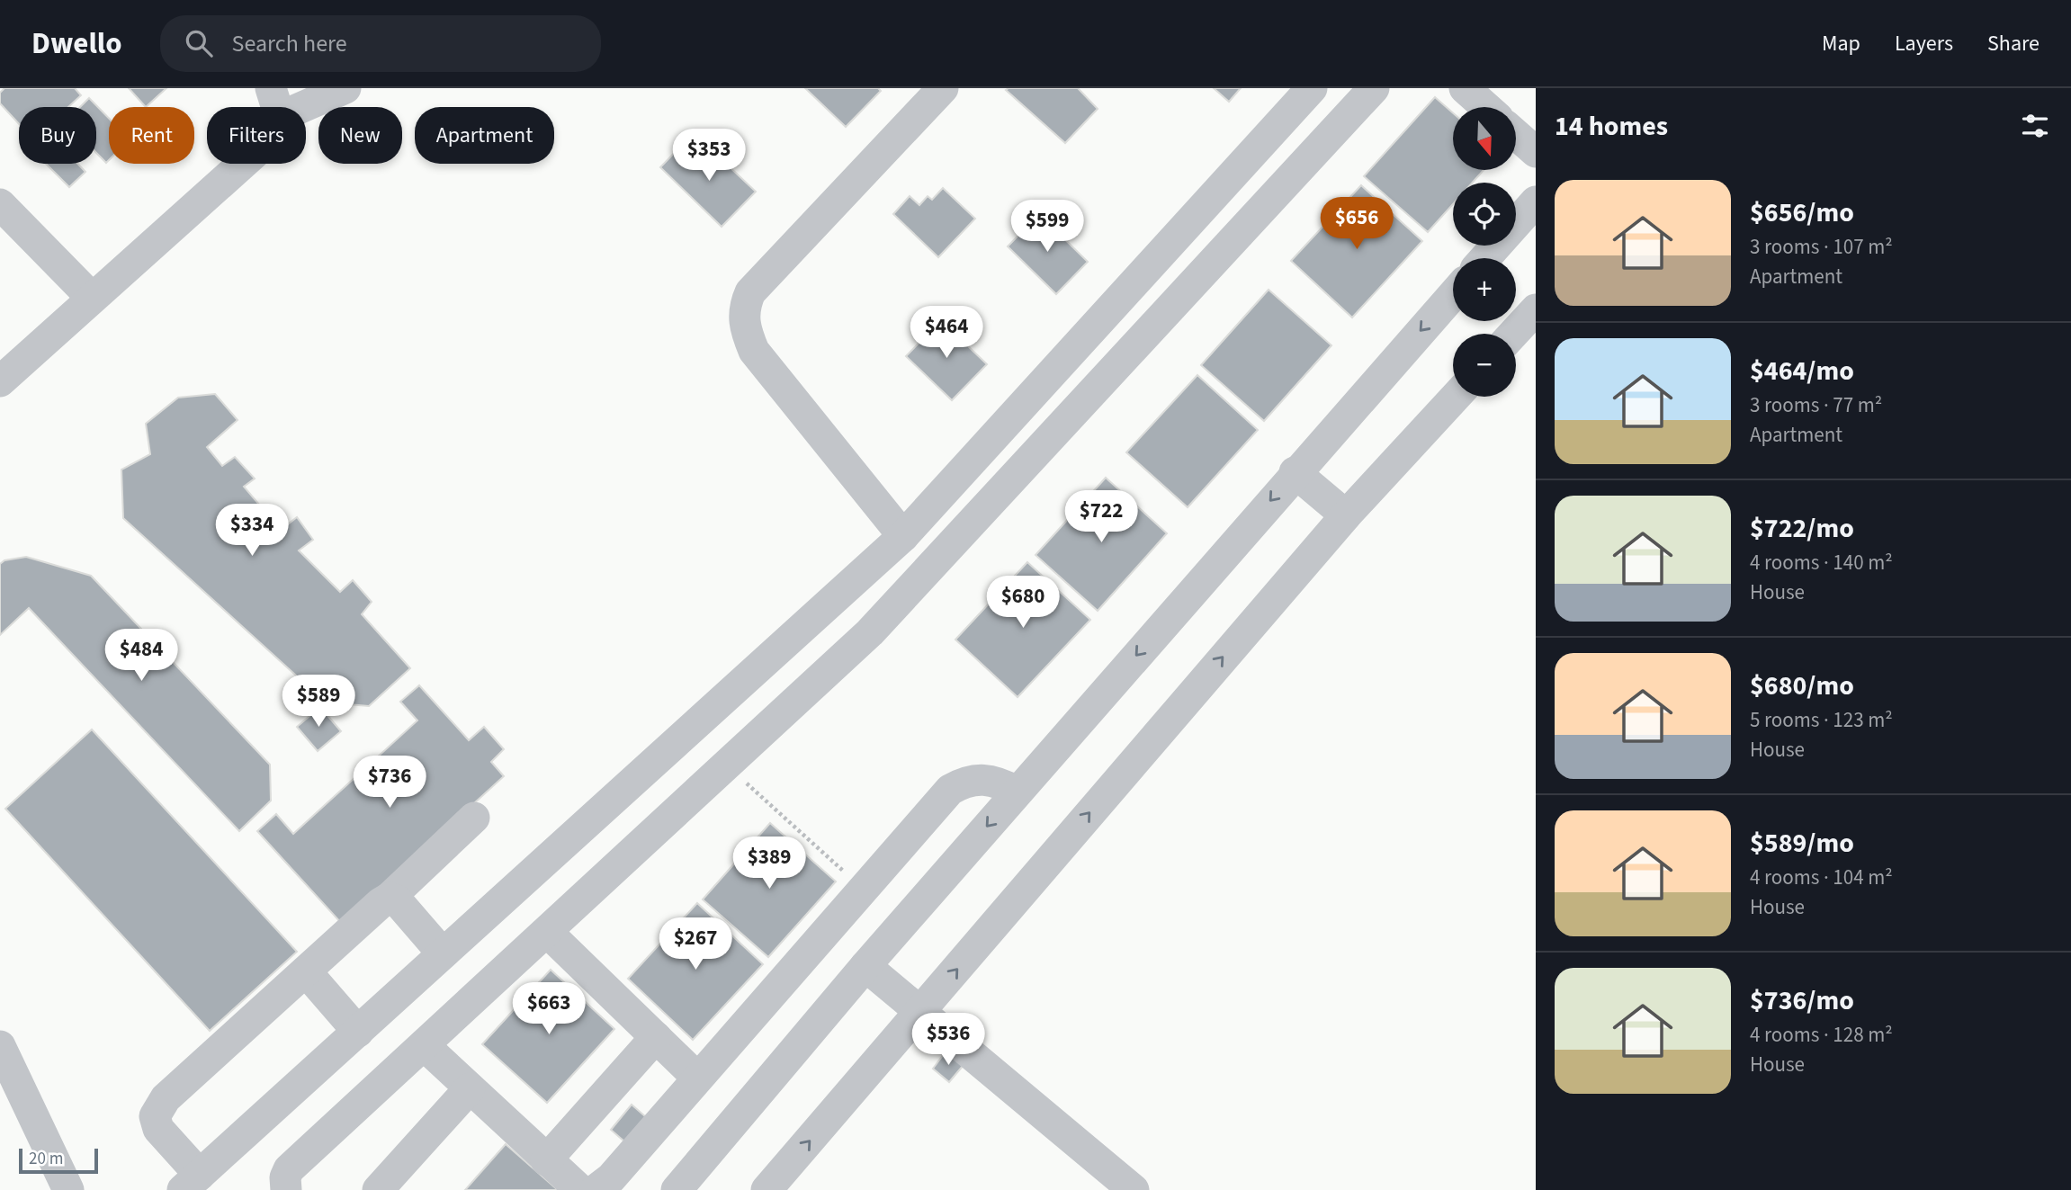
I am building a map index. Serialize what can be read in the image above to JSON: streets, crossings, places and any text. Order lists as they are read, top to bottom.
{
  "scale_bar": "20 m",
  "north": "bottom",
  "page": {
    "header": "Dwello",
    "search": "Search here",
    "nav": ["Map", "Layers", "Share"],
    "heading": "14 homes",
    "map_buttons": ["+", "−"],
    "chip": [
      "Buy",
      "Rent",
      "Filters",
      "New",
      "Apartment"
    ],
    "price": [
      "$353",
      "$656",
      "$599",
      "$464",
      "$722",
      "$334",
      "$680",
      "$484",
      "$589",
      "$736",
      "$389",
      "$267",
      "$663",
      "$536"
    ],
    "list": [
      {
        "name": "$656/mo",
        "note": "3 rooms · 107 m² · Apartment"
      },
      {
        "name": "$464/mo",
        "note": "3 rooms · 77 m² · Apartment"
      },
      {
        "name": "$722/mo",
        "note": "4 rooms · 140 m² · House"
      },
      {
        "name": "$680/mo",
        "note": "5 rooms · 123 m² · House"
      },
      {
        "name": "$589/mo",
        "note": "4 rooms · 104 m² · House"
      },
      {
        "name": "$736/mo",
        "note": "4 rooms · 128 m² · House"
      }
    ],
    "scale": "20 m"
  }
}
